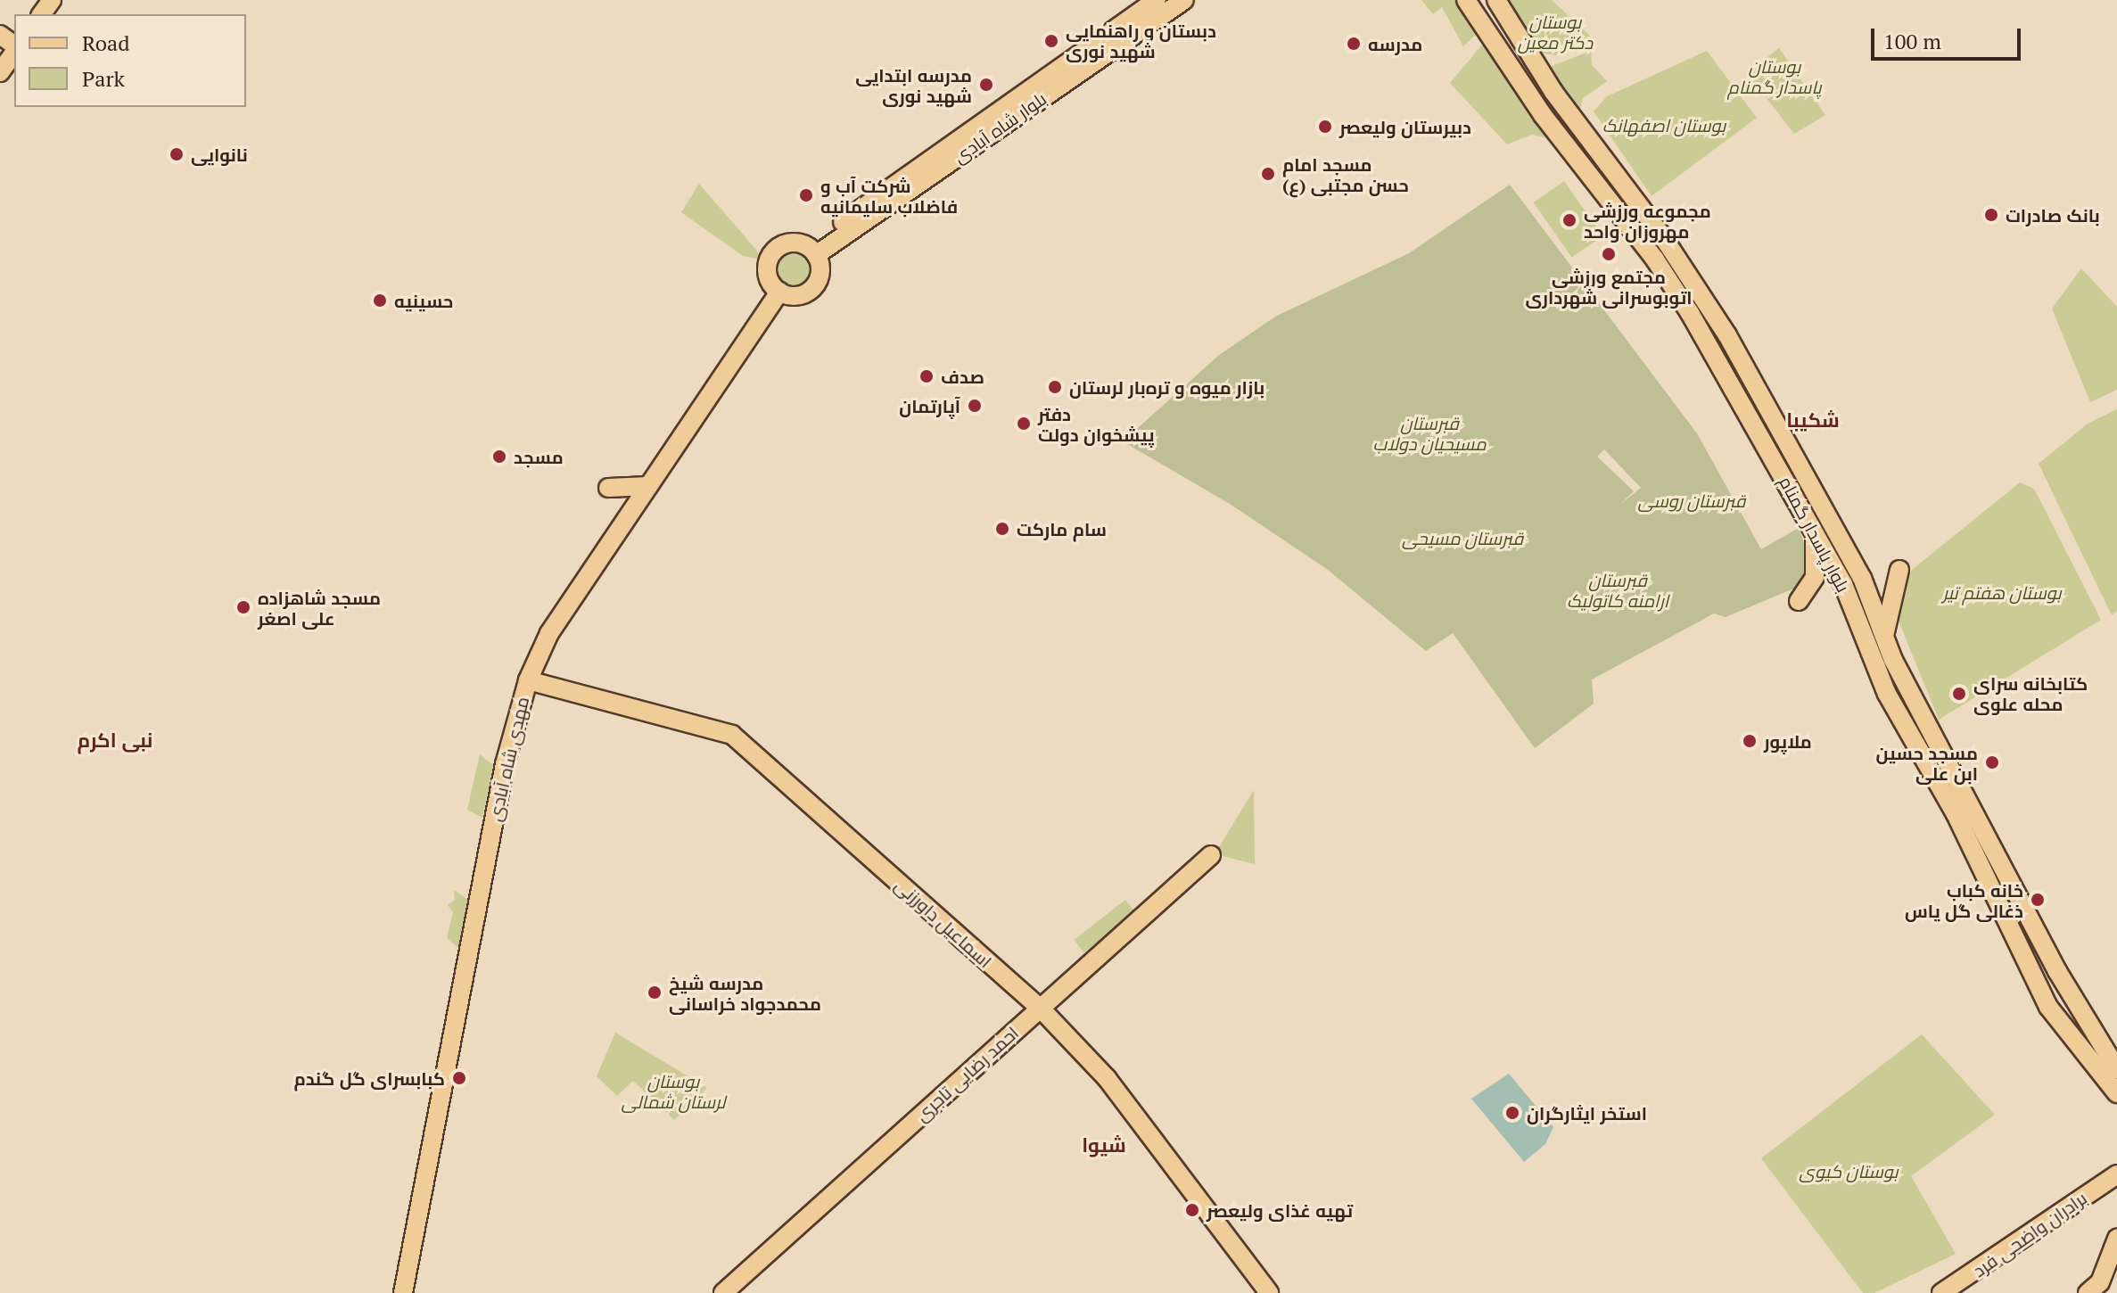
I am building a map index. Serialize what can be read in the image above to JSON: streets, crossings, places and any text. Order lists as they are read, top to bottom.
{
  "streets": {
    "main road": [
      "بلوار شاه آبادی",
      "بلوار پاسدار گمنام",
      "مهدی شاه آبادی",
      "اسماعیل داورزنی",
      "احمد رضایی تاجری",
      "برادران واضحی فرد"
    ]
  },
  "crossings": [
    ["بلوار شاه آبادی", "مهدی شاه آبادی"],
    ["مهدی شاه آبادی", "اسماعیل داورزنی"],
    ["اسماعیل داورزنی", "احمد رضایی تاجری"]
  ],
  "districts": ["شکیبا", "نبی اکرم", "شیوا"],
  "parks": [
    "بوستان دکتر معین",
    "بوستان پاسدار گمنام",
    "بوستان اصفهانک",
    "قبرستان مسیحیان دولاب",
    "قبرستان روسی",
    "قبرستان مسیحی",
    "قبرستان ارامنه کاتولیک",
    "بوستان هفتم تیر",
    "بوستان لرستان شمالی",
    "بوستان کیوی"
  ],
  "places": [
    "دبستان و راهنمایی شهید نوری",
    "مدرسه",
    "مدرسه ابتدایی شهید نوری",
    "دبیرستان ولیعصر",
    "نانوایی",
    "مسجد امام حسن مجتبی (ع)",
    "شرکت آب و فاضلاب سلیمانیه",
    "بانک صادرات",
    "مجموعه ورزشی مهروزان واحد",
    "مجتمع ورزشی اتوبوسرانی شهرداری",
    "حسینیه",
    "صدف",
    "بازار میوه و تره‌بار لرستان",
    "آپارتمان",
    "دفتر پیشخوان دولت",
    "مسجد",
    "سام مارکت",
    "مسجد شاهزاده علی اصغر",
    "کتابخانه سرای محله علوی",
    "ملاپور",
    "مسجد حسین ابن علی",
    "خانه کباب ذغالی گل یاس",
    "مدرسه شیخ محمدجواد خراسانی",
    "کبابسرای گل گندم",
    "استخر ایثارگران",
    "تهیه غذای ولیعصر"
  ],
  "legend": ["Road", "Park"],
  "scale_bar": "100 m"
}
